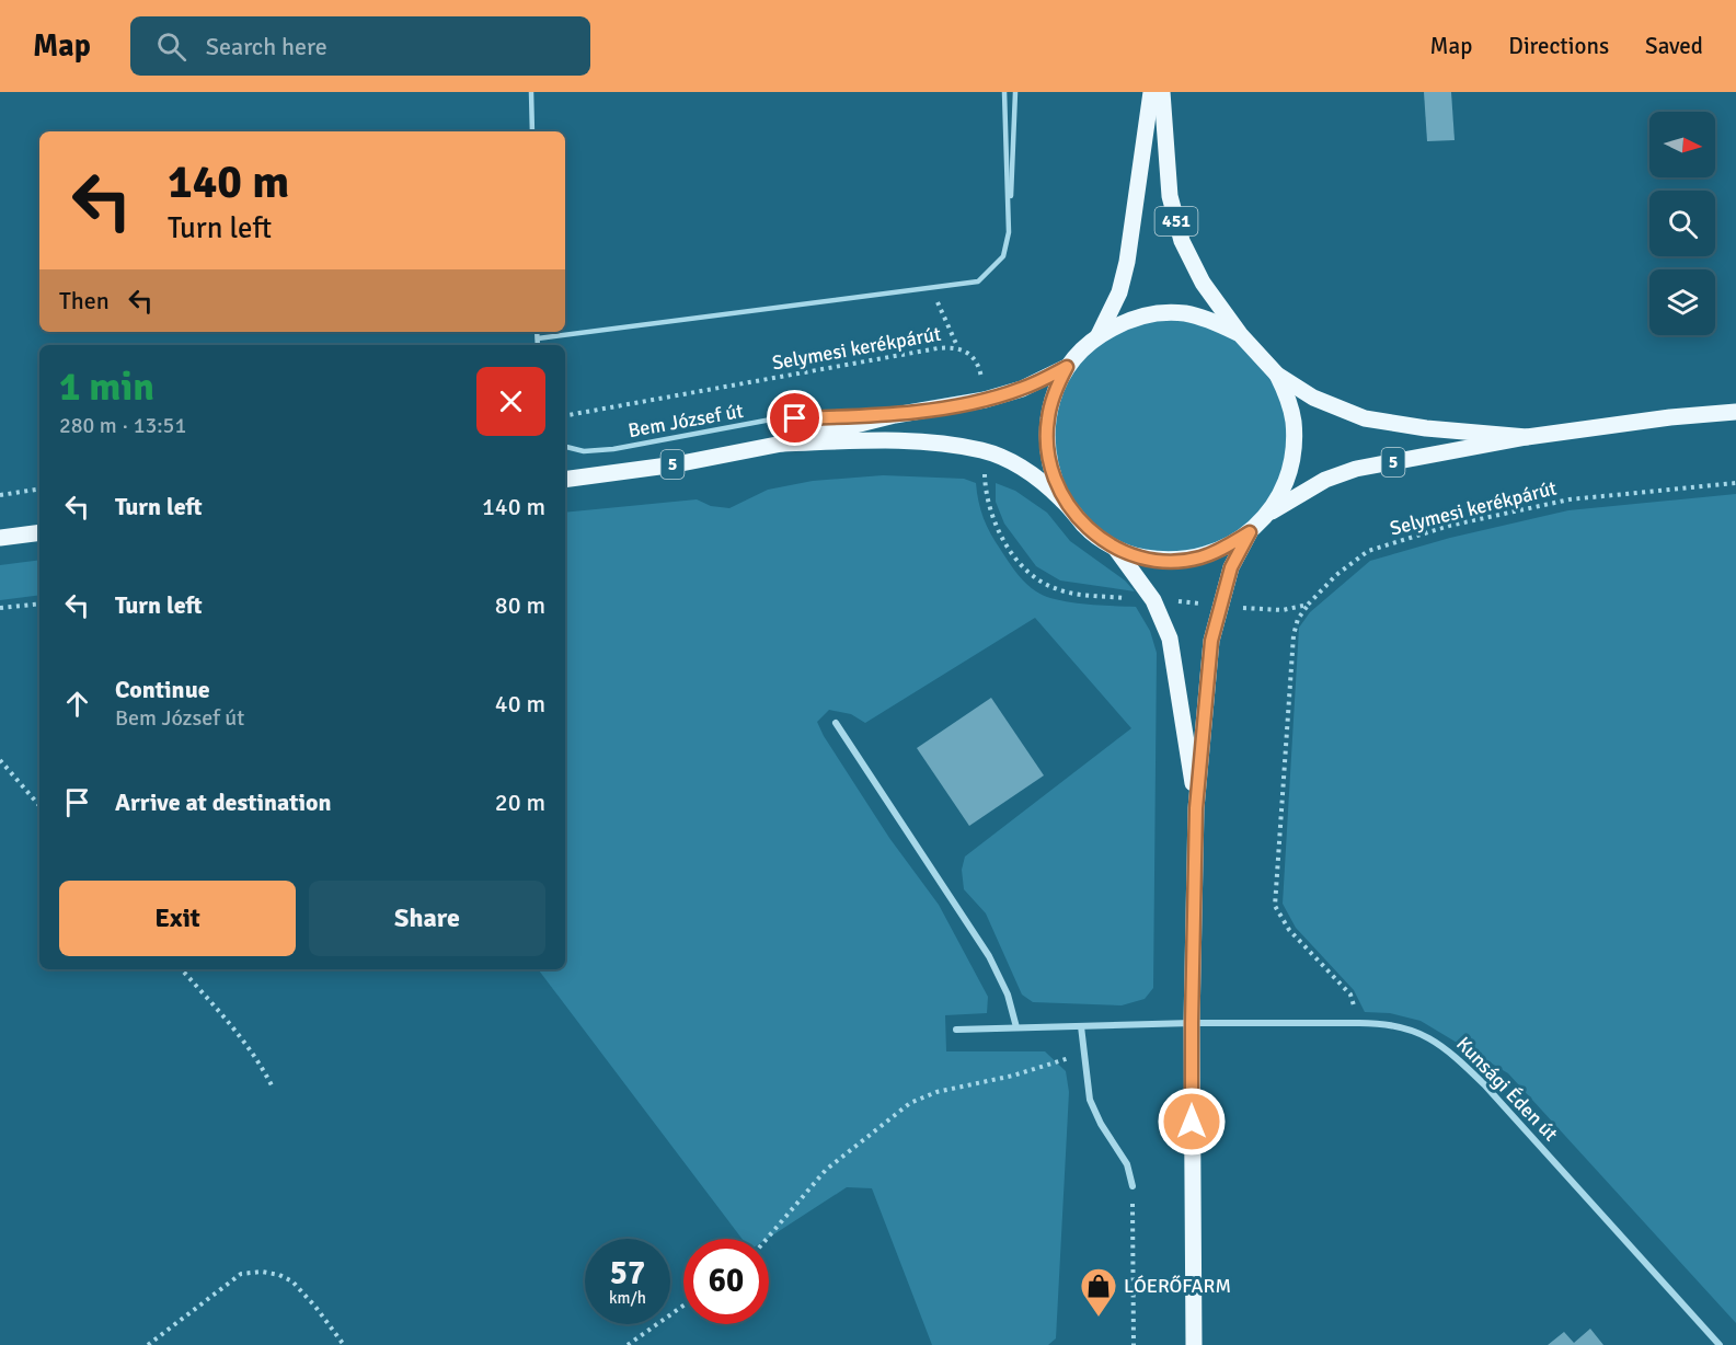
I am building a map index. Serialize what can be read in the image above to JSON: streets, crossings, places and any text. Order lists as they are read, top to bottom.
{
  "streets": {
    "main road": ["451", "5"],
    "street": ["Kunsági Éden út"],
    "lane": ["Bem József út"],
    "path": ["Selymesi kerékpárút"]
  },
  "crossings": [
    ["451", "5"],
    ["Selymesi kerékpárút", "5"],
    ["Selymesi kerékpárút", "Kunsági Éden út"],
    ["Bem József út", "5"]
  ],
  "places": {
    "shop": ["LÓERŐFARM"]
  },
  "north": "right",
  "page": {
    "header": "Map",
    "search": "Search here",
    "nav": ["Map", "Directions", "Saved"],
    "turn": ["140 m", "Turn left"],
    "then": "Then",
    "heading": ["1 min", "280 m · 13:51"],
    "list": [
      {
        "name": "Turn left",
        "value": "140 m"
      },
      {
        "name": "Turn left",
        "value": "80 m"
      },
      {
        "name": "Continue",
        "note": "Bem József út",
        "value": "40 m"
      },
      {
        "name": "Arrive at destination",
        "value": "20 m"
      }
    ],
    "buttons": ["Exit", "Share"],
    "speed": "57 km/h",
    "limit": "60"
  }
}
